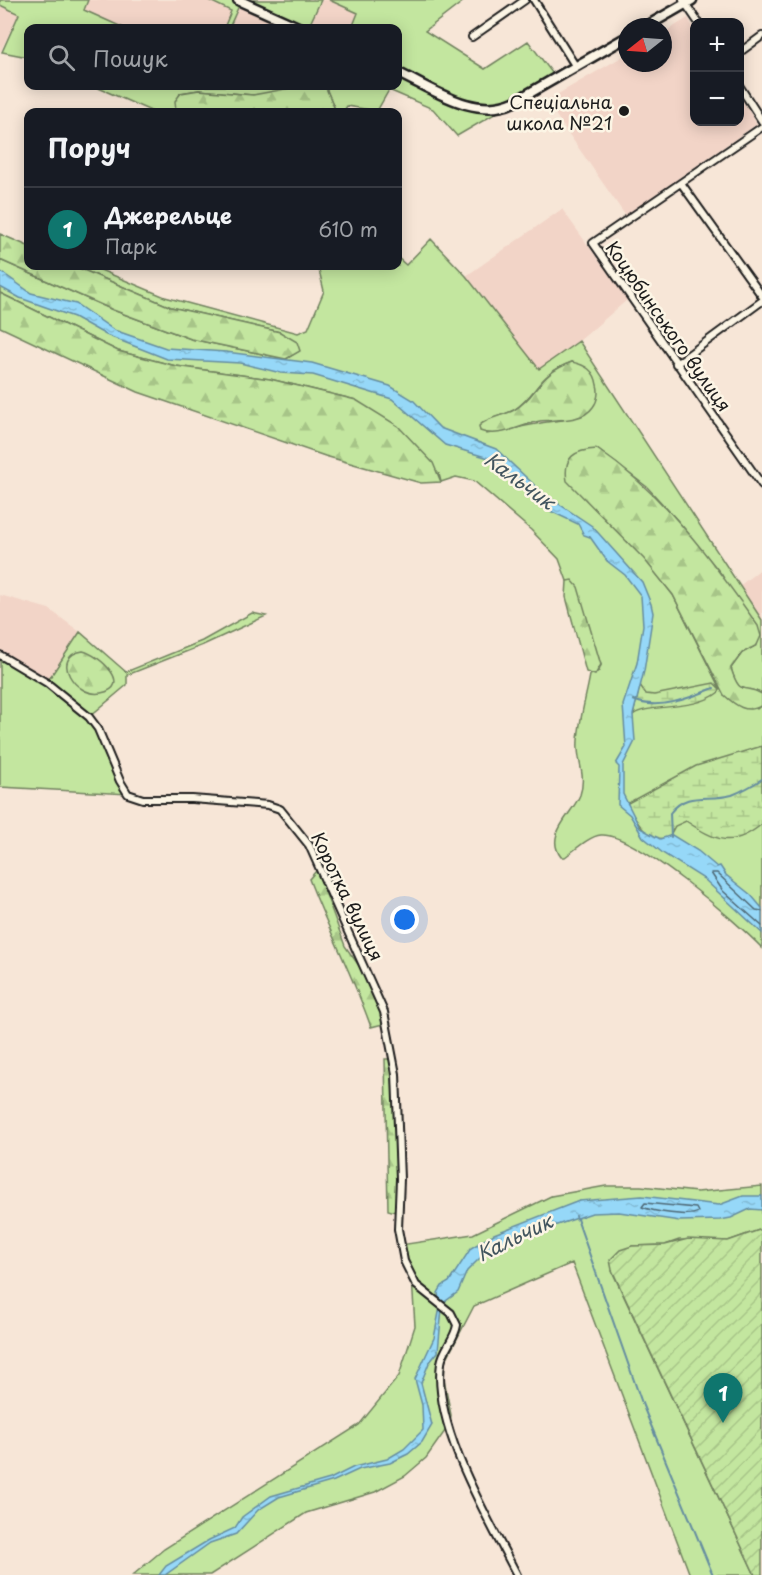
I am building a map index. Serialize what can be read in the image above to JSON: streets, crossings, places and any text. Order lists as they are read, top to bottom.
{
  "streets": {
    "street": ["Коцюбинського вулиця", "Коротка вулиця"]
  },
  "water": ["Кальчик"],
  "places": ["Спеціальна школа №21"],
  "north": "left",
  "page": {
    "map_buttons": ["+", "−"],
    "search": "Пошук",
    "heading": "Поруч",
    "list": [
      {
        "mark": "1",
        "name": "Джерельце",
        "note": "Парк",
        "value": "610 m"
      }
    ],
    "pins": "1"
  }
}
